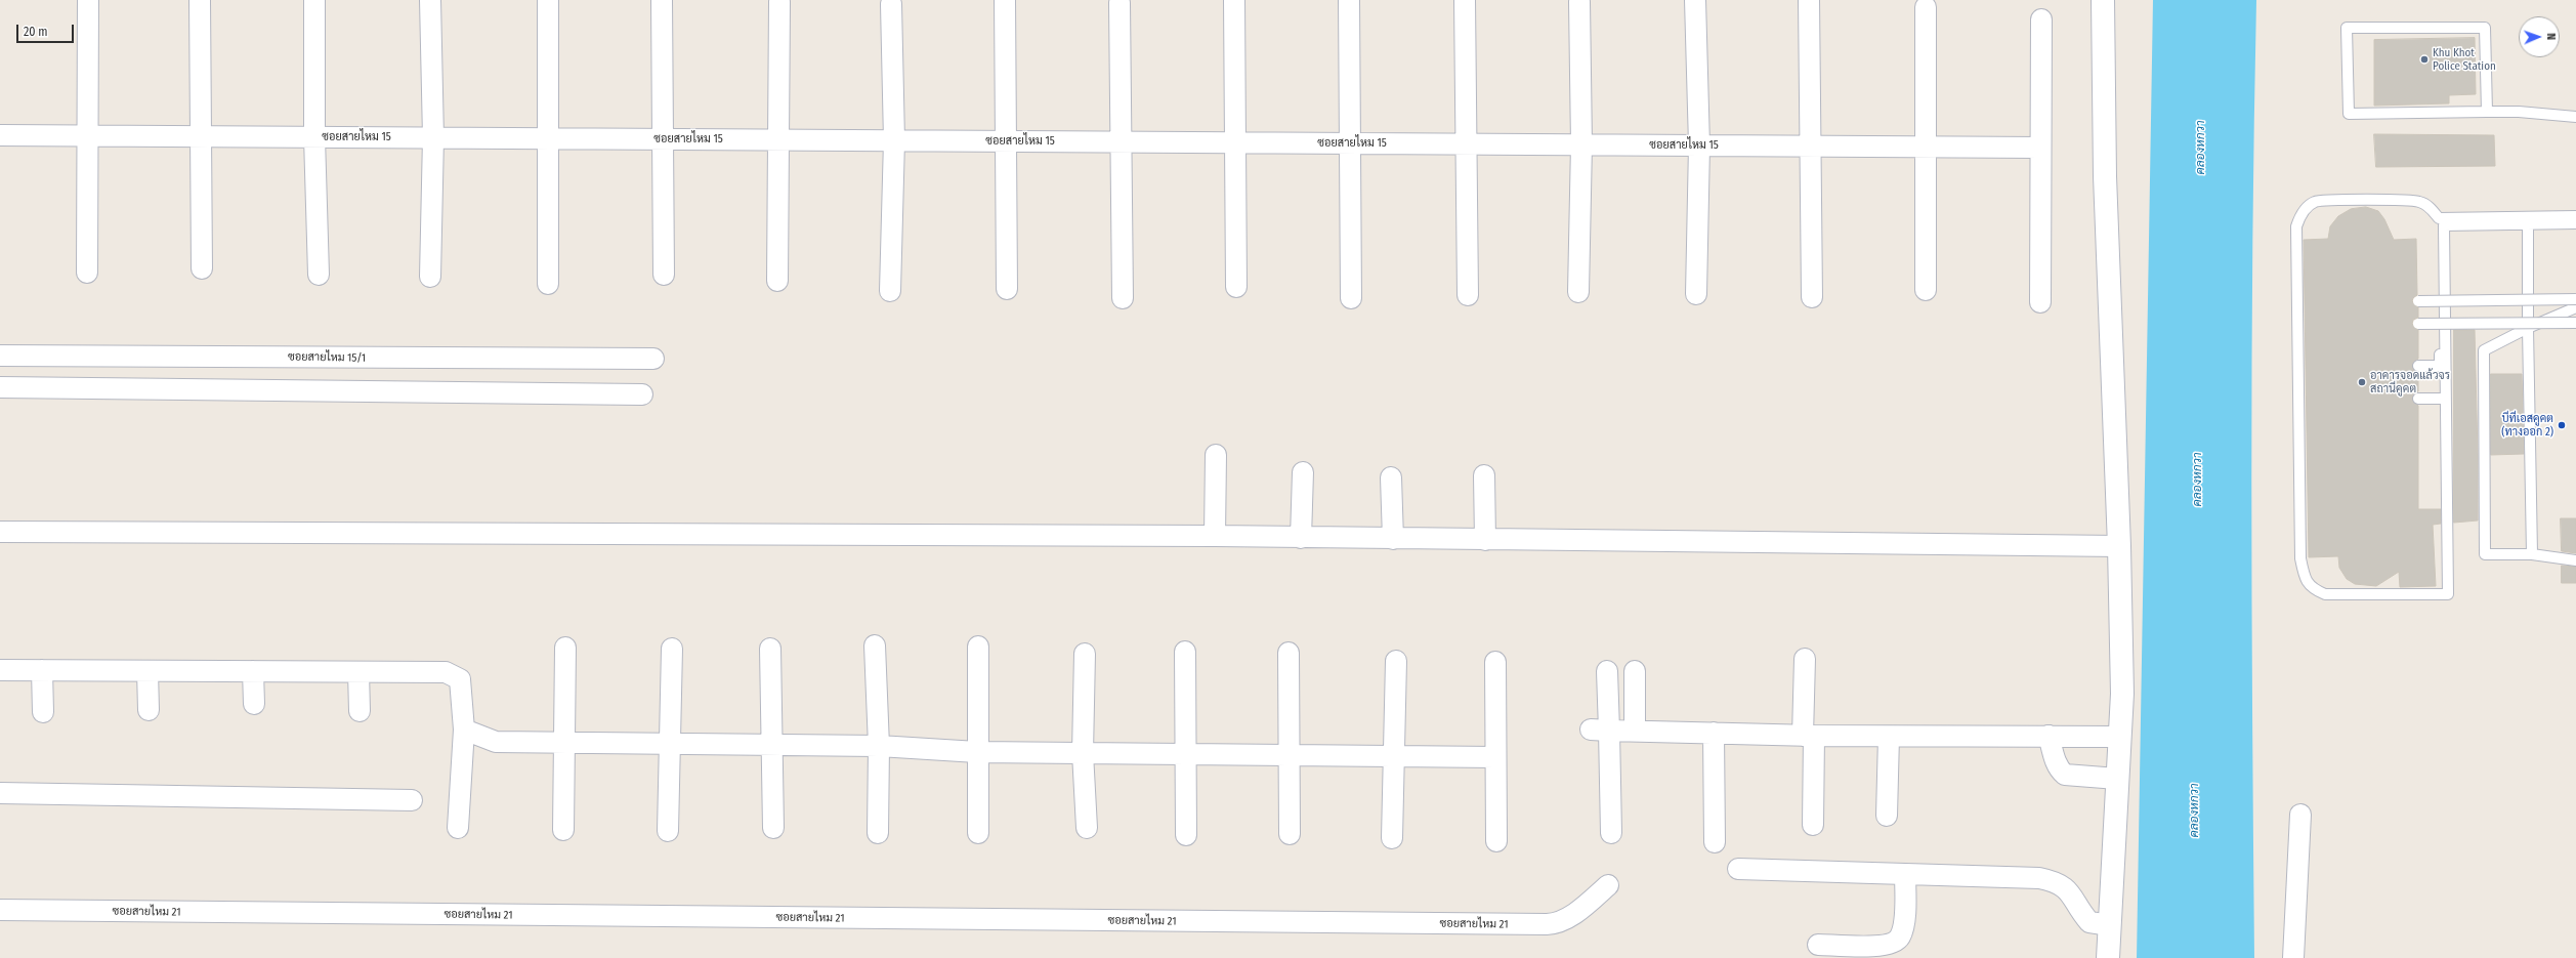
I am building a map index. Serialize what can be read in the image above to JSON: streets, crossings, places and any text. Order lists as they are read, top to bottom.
{
  "streets": {
    "street": ["ซอยสายไหม 15", "ซอยสายไหม 15/1", "ซอยสายไหม 21"]
  },
  "water": ["คลองหกวา"],
  "places": ["Khu Khot Police Station", "อาคารจอดแล้วจร สถานีคูคต", "บีทีเอสคูคต (ทางออก 2)"],
  "scale_bar": "20 m",
  "north": "right"
}
